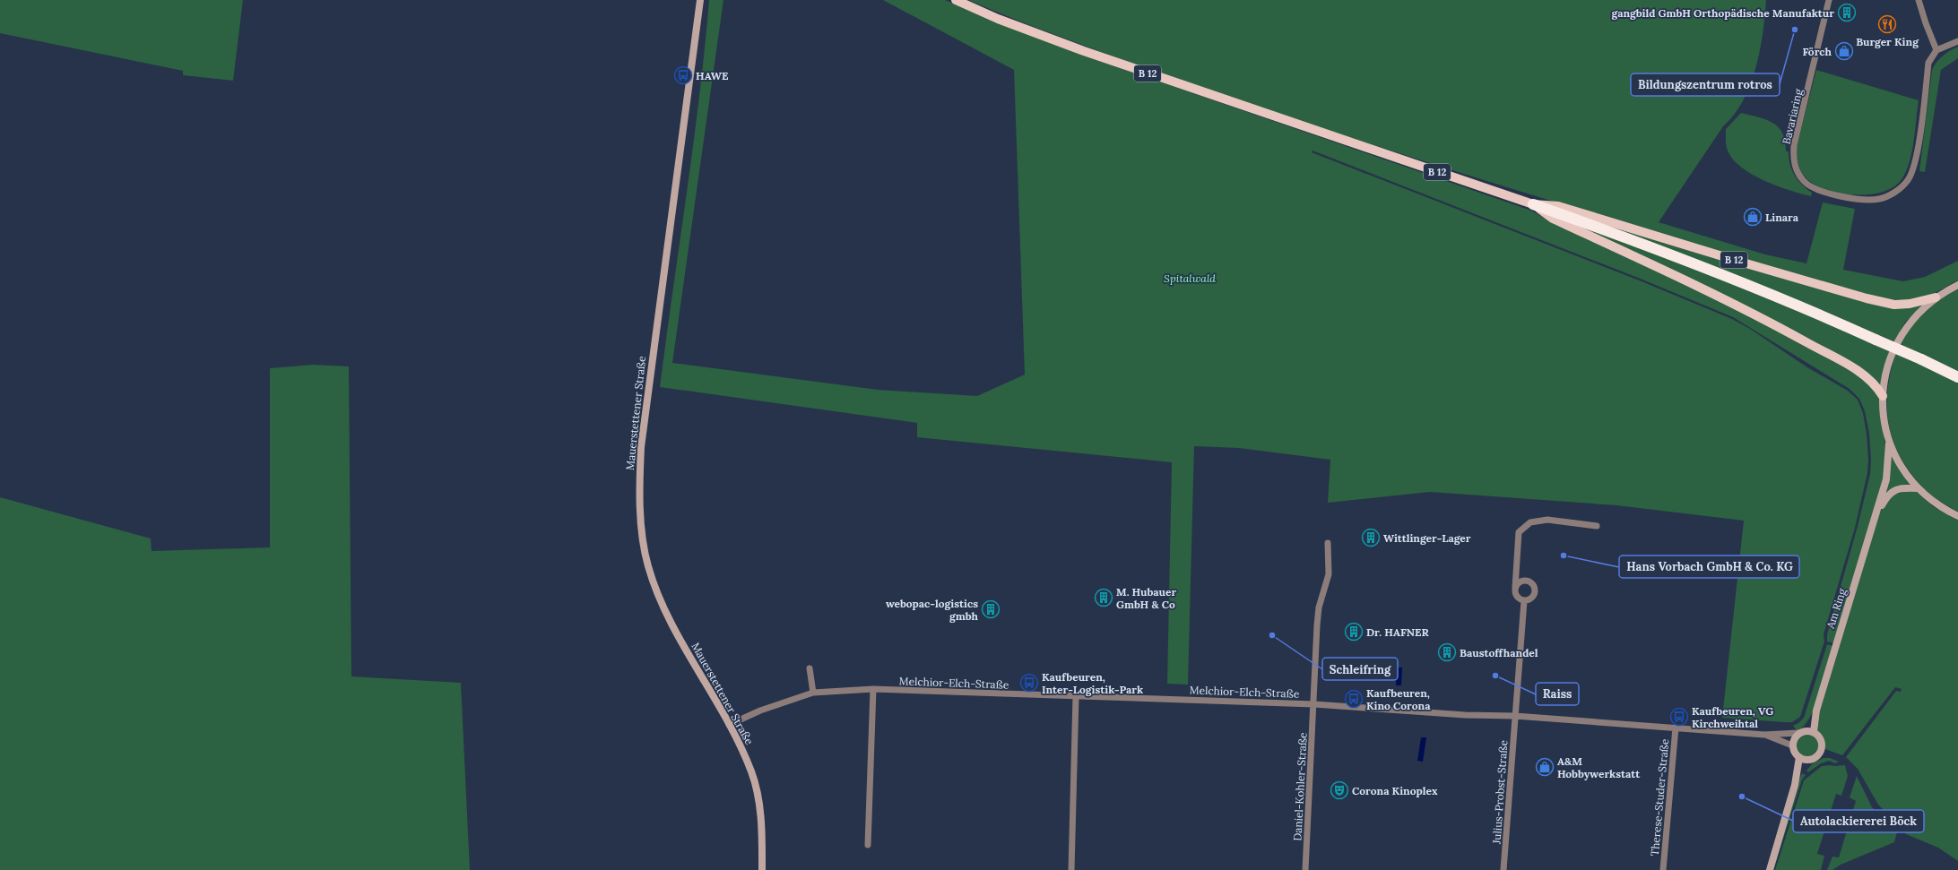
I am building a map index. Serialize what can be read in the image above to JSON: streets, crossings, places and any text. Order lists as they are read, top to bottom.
{
  "streets": {
    "highway": ["B 12"],
    "main road": ["Mauerstettener Straße", "Am Ring"],
    "street": [
      "Bavariaring",
      "Melchior-Elch-Straße",
      "Daniel-Kohler-Straße",
      "Julius-Probst-Straße",
      "Therese-Studer-Straße"
    ]
  },
  "crossings": [
    ["Mauerstettener Straße", "Melchior-Elch-Straße"],
    ["Am Ring", "Melchior-Elch-Straße"],
    ["Melchior-Elch-Straße", "Daniel-Kohler-Straße"],
    ["Melchior-Elch-Straße", "Julius-Probst-Straße"],
    ["Melchior-Elch-Straße", "Therese-Studer-Straße"]
  ],
  "parks": ["Spitalwald"],
  "places": {
    "building": [
      "gangbild GmbH Orthopädische Manufaktur",
      "Wittlinger-Lager",
      "M. Hubauer GmbH & Co",
      "webopac-logistics gmbh",
      "Dr. HAFNER",
      "Baustoffhandel"
    ],
    "restaurant": ["Burger King"],
    "other": [
      "Bildungszentrum rotros",
      "Hans Vorbach GmbH & Co. KG",
      "Schleifring",
      "Raiss",
      "Autolackiererei Böck"
    ],
    "shop": ["Förch", "Linara", "A&M Hobbywerkstatt"],
    "bus stop": [
      "HAWE",
      "Kaufbeuren, Inter-Logistik-Park",
      "Kaufbeuren, Kino Corona",
      "Kaufbeuren, VG Kirchweihtal"
    ],
    "theatre": ["Corona Kinoplex"]
  }
}
